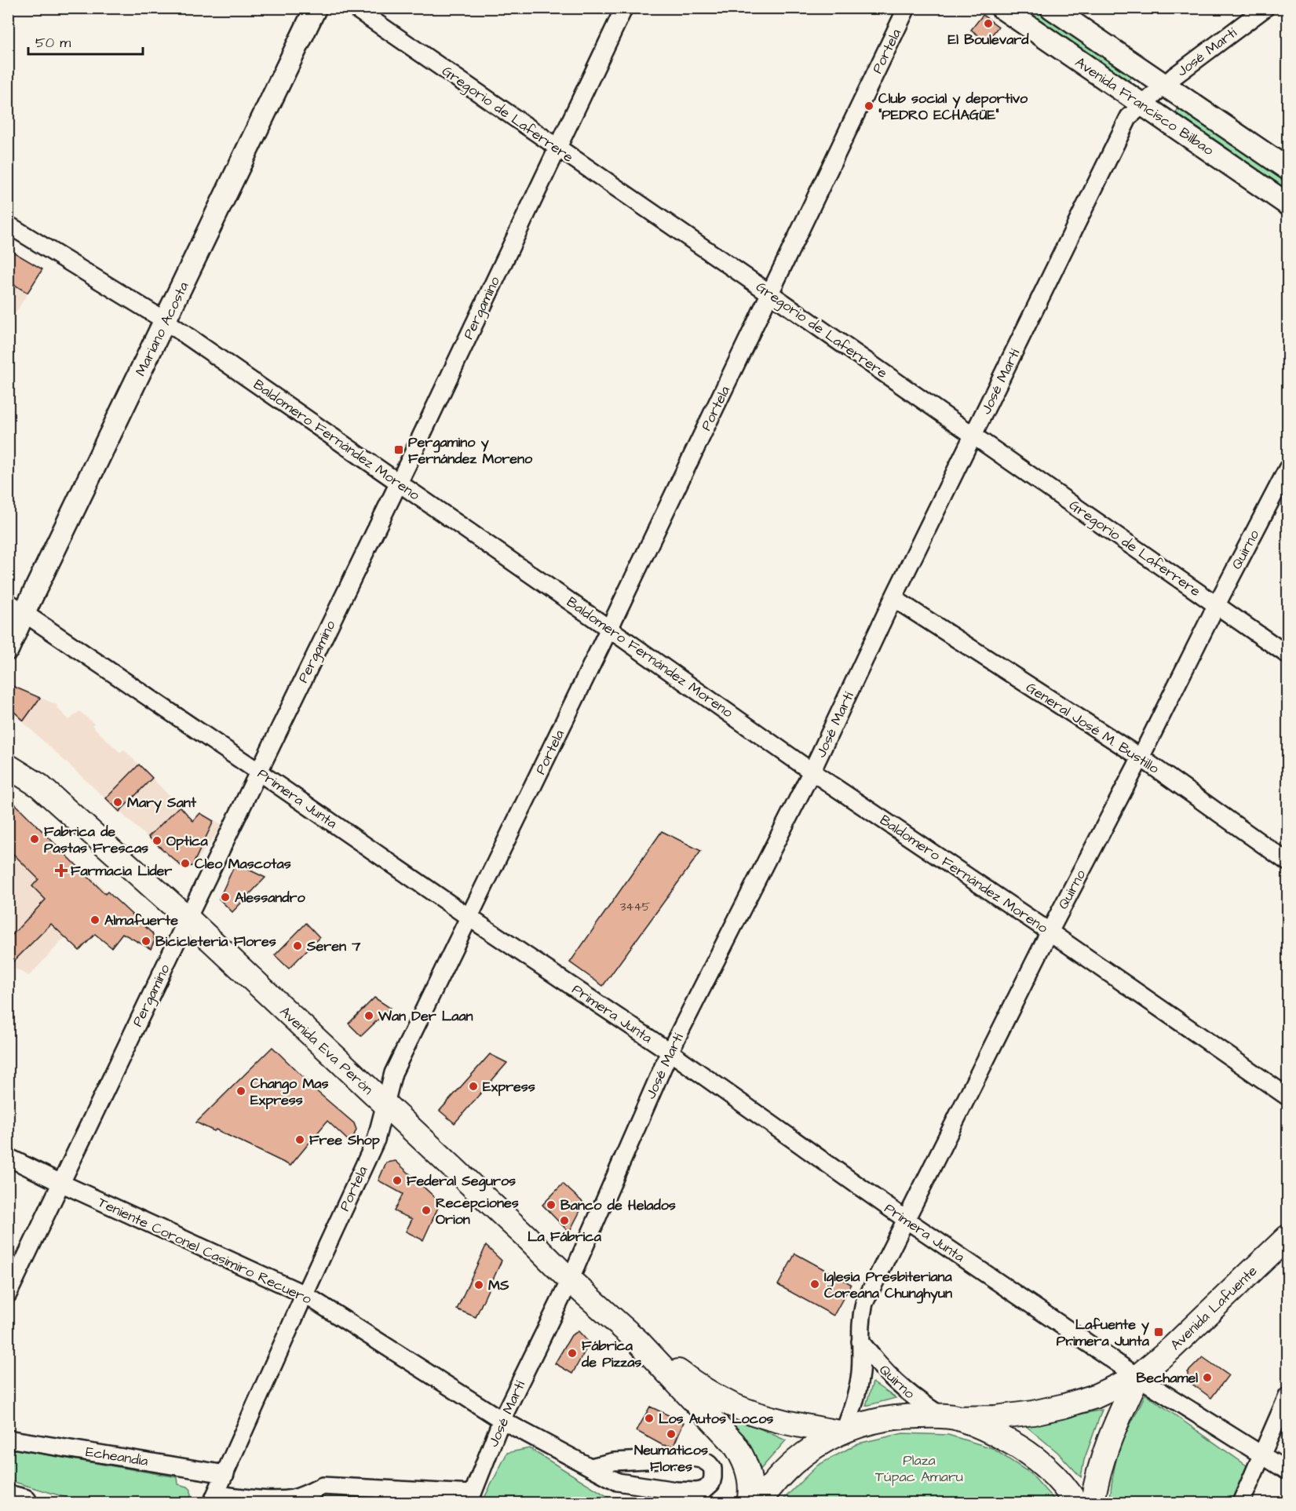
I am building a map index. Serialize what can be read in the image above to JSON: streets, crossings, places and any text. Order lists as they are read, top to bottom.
{
  "streets": {
    "main road": ["Avenida Eva Perón", "Avenida Lafuente"],
    "street": [
      "Portela",
      "José Martí",
      "Avenida Francisco Bilbao",
      "Gregorio de Laferrere",
      "Pergamino",
      "Mariano Acosta",
      "Baldomero Fernández Moreno",
      "Quirno",
      "General José M. Bustillo",
      "Primera Junta",
      "Teniente Coronel Casimiro Recuero",
      "Echeandia"
    ]
  },
  "crossings": [
    ["Portela", "José Martí"],
    ["Portela", "Gregorio de Laferrere"],
    ["Portela", "Baldomero Fernández Moreno"],
    ["Portela", "Primera Junta"],
    ["Portela", "Avenida Eva Perón"],
    ["Portela", "Teniente Coronel Casimiro Recuero"],
    ["Portela", "Echeandia"],
    ["José Martí", "Avenida Francisco Bilbao"],
    ["José Martí", "Gregorio de Laferrere"],
    ["José Martí", "Baldomero Fernández Moreno"],
    ["José Martí", "General José M. Bustillo"],
    ["José Martí", "Primera Junta"],
    ["José Martí", "Avenida Eva Perón"],
    ["José Martí", "Teniente Coronel Casimiro Recuero"],
    ["Gregorio de Laferrere", "Pergamino"],
    ["Gregorio de Laferrere", "Quirno"],
    ["Pergamino", "Baldomero Fernández Moreno"],
    ["Pergamino", "Primera Junta"],
    ["Pergamino", "Avenida Eva Perón"],
    ["Pergamino", "Teniente Coronel Casimiro Recuero"],
    ["Mariano Acosta", "Baldomero Fernández Moreno"],
    ["Mariano Acosta", "Primera Junta"],
    ["Baldomero Fernández Moreno", "Quirno"],
    ["Quirno", "General José M. Bustillo"],
    ["Quirno", "Primera Junta"],
    ["Quirno", "Avenida Eva Perón"],
    ["Quirno", "Avenida Lafuente"],
    ["Primera Junta", "Avenida Lafuente"],
    ["Avenida Eva Perón", "Avenida Lafuente"]
  ],
  "parks": ["Plaza Túpac Amaru"],
  "places": {
    "other": [
      "El Boulevard",
      "Club social y deportivo \"PEDRO ECHAGÜE\"",
      "Mary Sant",
      "Fabrica de Pastas Frescas",
      "Optica",
      "Cleo Mascotas",
      "Alessandro",
      "Almafuerte",
      "Bicicleteria Flores",
      "Seren 7",
      "Wan Der Laan",
      "Express",
      "Chango Mas Express",
      "Free Shop",
      "Federal Seguros",
      "Banco de Helados",
      "Recepciones Orion",
      "La Fábrica",
      "Iglesia Presbiteriana Coreana Chunghyun",
      "MS",
      "Fábrica de Pizzas",
      "Bechamel",
      "Los Autos Locos",
      "Neumaticos Flores"
    ],
    "transit": ["Pergamino y Fernández Moreno", "Lafuente y Primera Junta"],
    "health": ["Farmacia Lider"]
  },
  "house_numbers": ["3445"],
  "scale_bar": "50 m"
}
